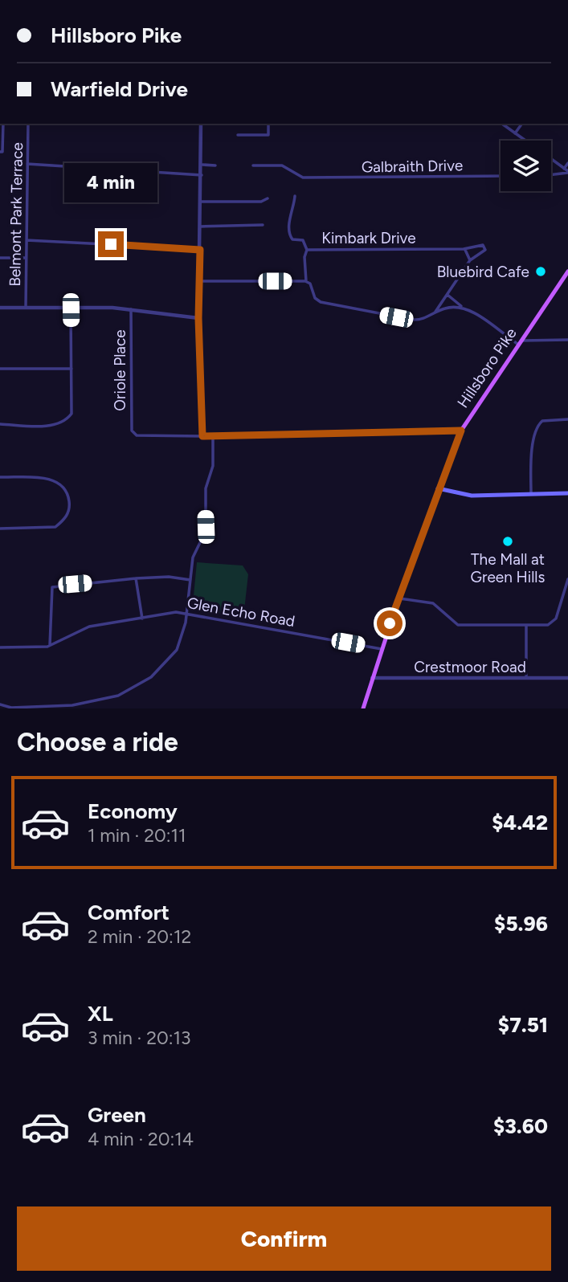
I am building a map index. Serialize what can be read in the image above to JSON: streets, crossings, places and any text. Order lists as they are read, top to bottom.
{
  "streets": {
    "main road": ["Hillsboro Pike"],
    "street": [
      "Galbraith Drive",
      "Belmont Park Terrace",
      "Kimbark Drive",
      "Oriole Place",
      "Glen Echo Road",
      "Crestmoor Road"
    ]
  },
  "crossings": [
    ["Hillsboro Pike", "Glen Echo Road"],
    ["Hillsboro Pike", "Crestmoor Road"]
  ],
  "places": ["Bluebird Cafe", "The Mall at Green Hills"],
  "page": {
    "banner": ["Hillsboro Pike", "Warfield Drive"],
    "bubble": "4 min",
    "heading": "Choose a ride",
    "list": [
      {
        "name": "Economy",
        "note": "1 min · 20:11",
        "value": "$4.42"
      },
      {
        "name": "Comfort",
        "note": "2 min · 20:12",
        "value": "$5.96"
      },
      {
        "name": "XL",
        "note": "3 min · 20:13",
        "value": "$7.51"
      },
      {
        "name": "Green",
        "note": "4 min · 20:14",
        "value": "$3.60"
      }
    ],
    "buttons": "Confirm"
  }
}
